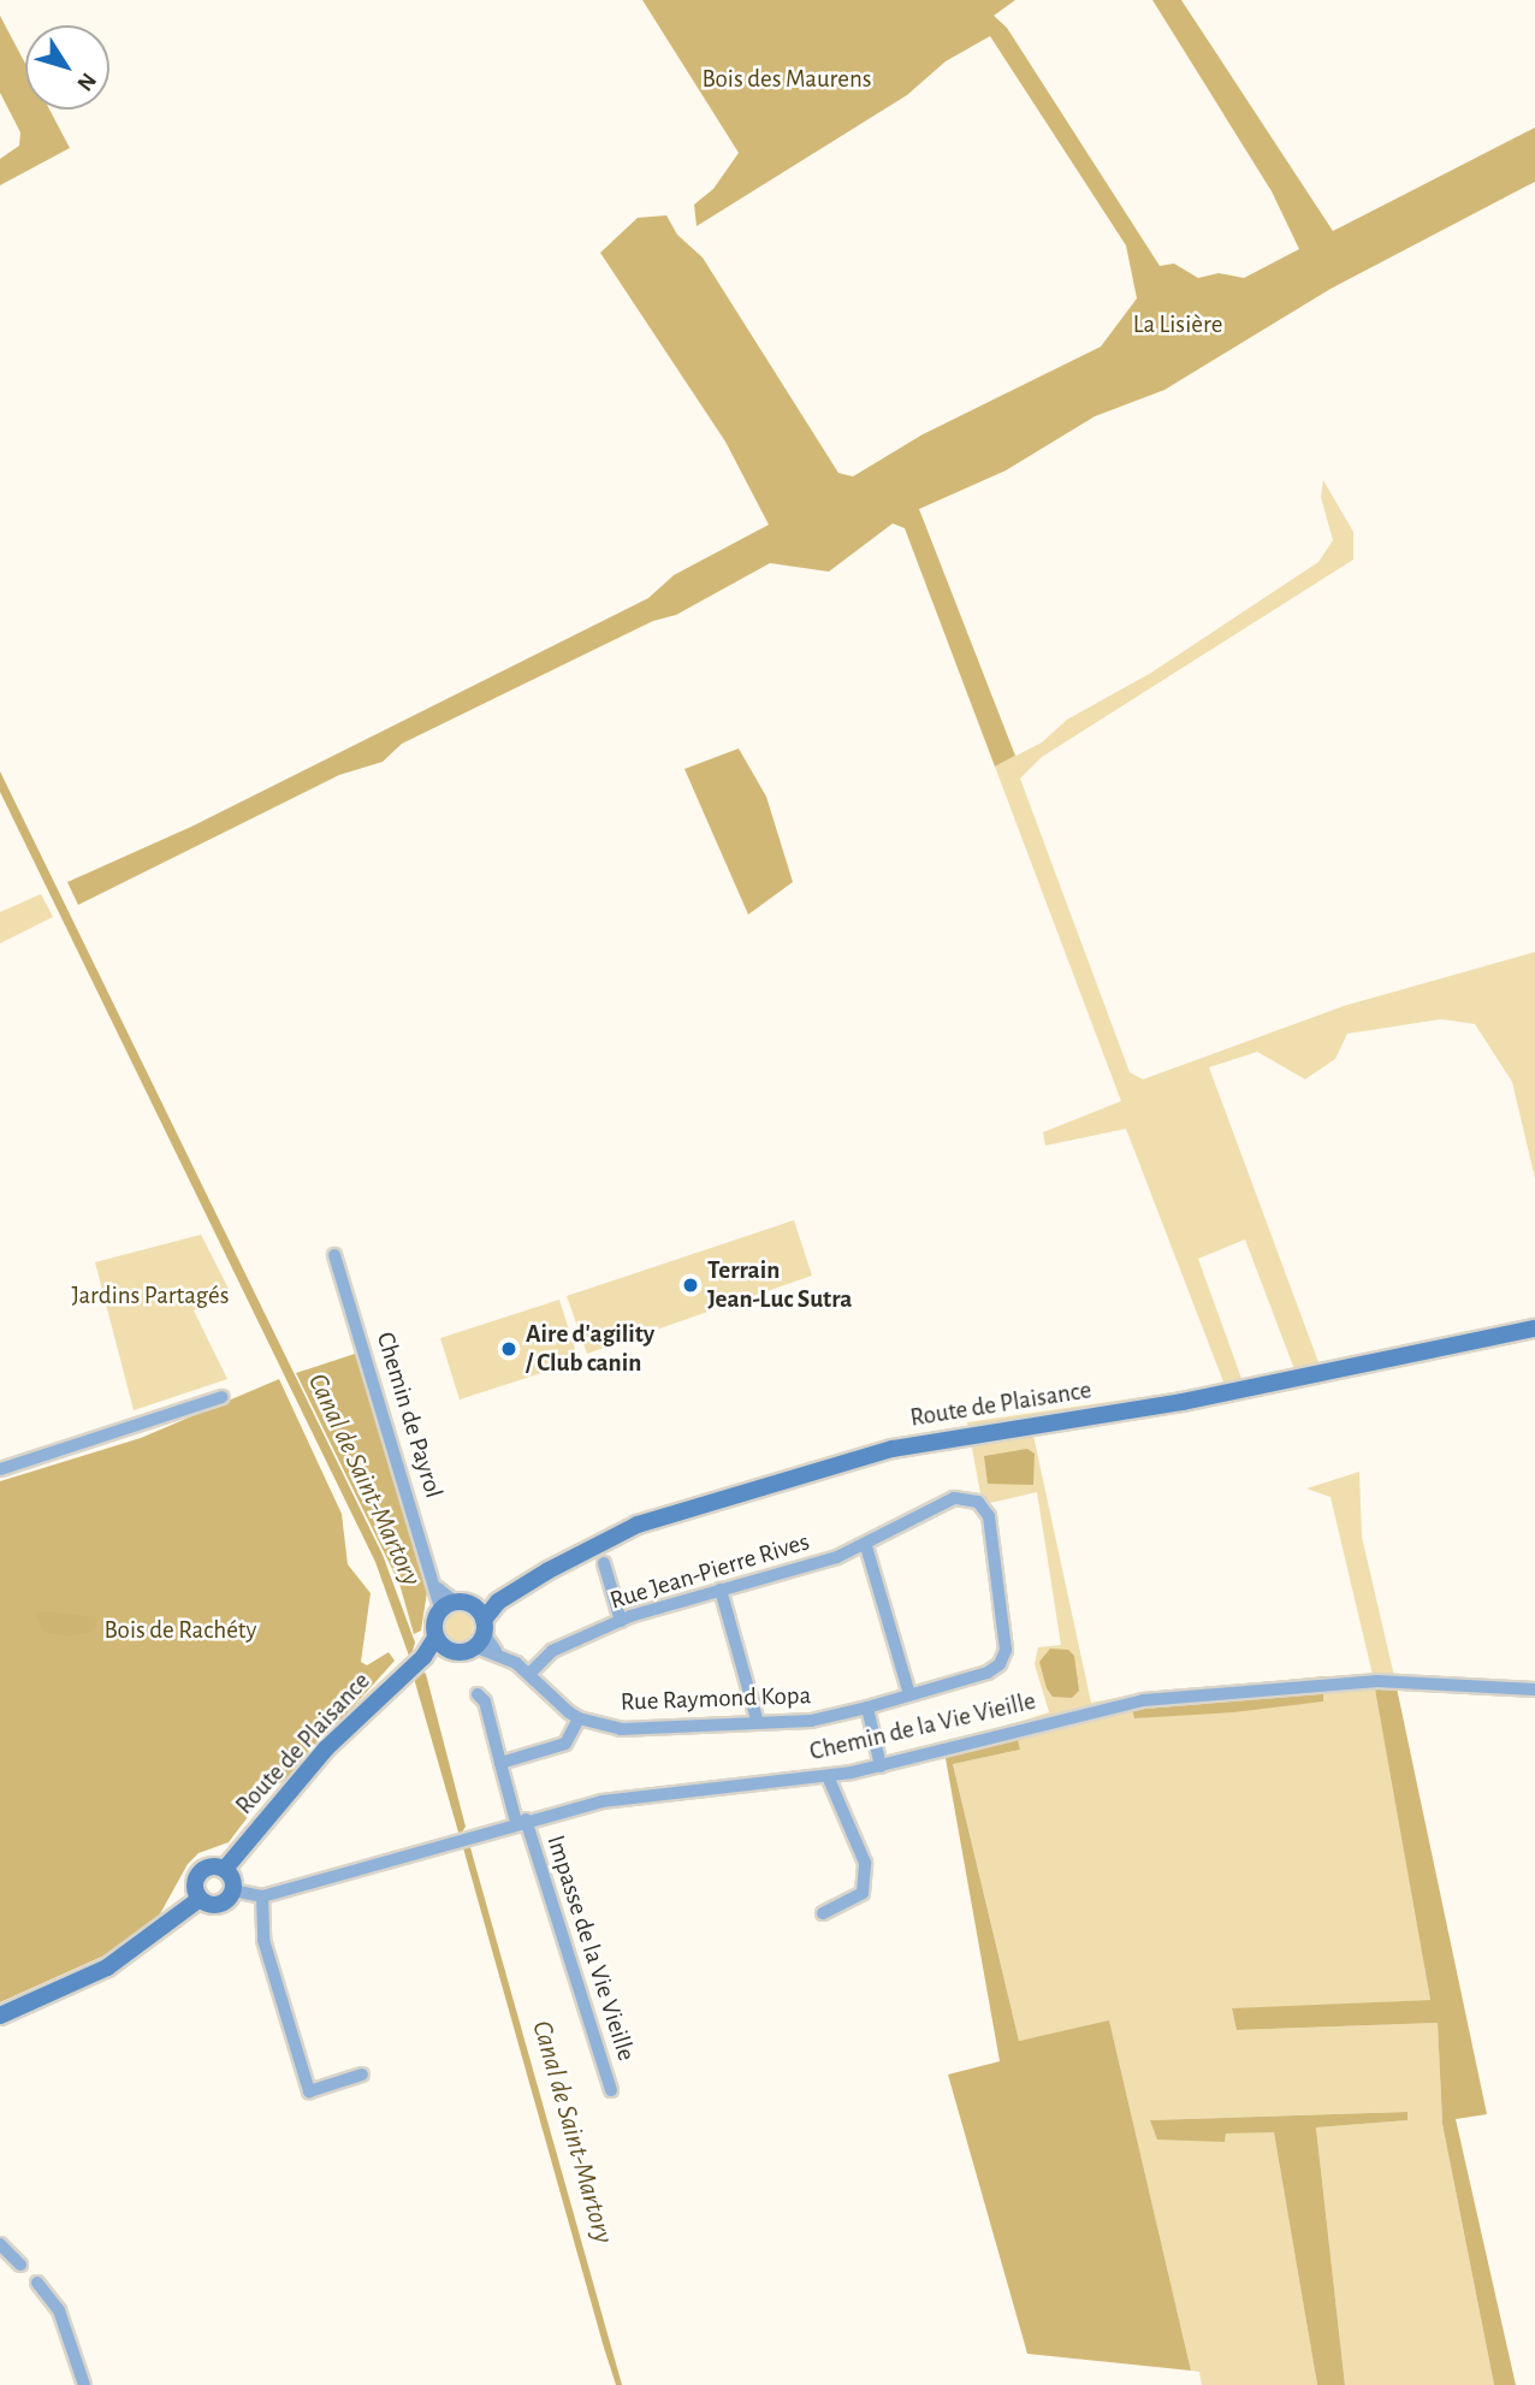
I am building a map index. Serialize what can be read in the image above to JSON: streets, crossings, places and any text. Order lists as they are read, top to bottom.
{
  "streets": {
    "main road": ["Route de Plaisance"],
    "street": [
      "Chemin de Payrol",
      "Rue Jean-Pierre Rives",
      "Rue Raymond Kopa",
      "Chemin de la Vie Vieille",
      "Impasse de la Vie Vieille"
    ]
  },
  "crossings": [
    ["Route de Plaisance", "Rue Raymond Kopa"],
    ["Route de Plaisance", "Chemin de la Vie Vieille"],
    ["Rue Jean-Pierre Rives", "Rue Raymond Kopa"],
    ["Chemin de la Vie Vieille", "Impasse de la Vie Vieille"]
  ],
  "water": ["Canal de Saint-Martory"],
  "parks": [
    "Bois des Maurens",
    "La Lisière",
    "Jardins Partagés",
    "Bois de Rachéty"
  ],
  "places": ["Terrain Jean-Luc Sutra", "Aire d'agility / Club canin"],
  "north": "bottom right"
}
